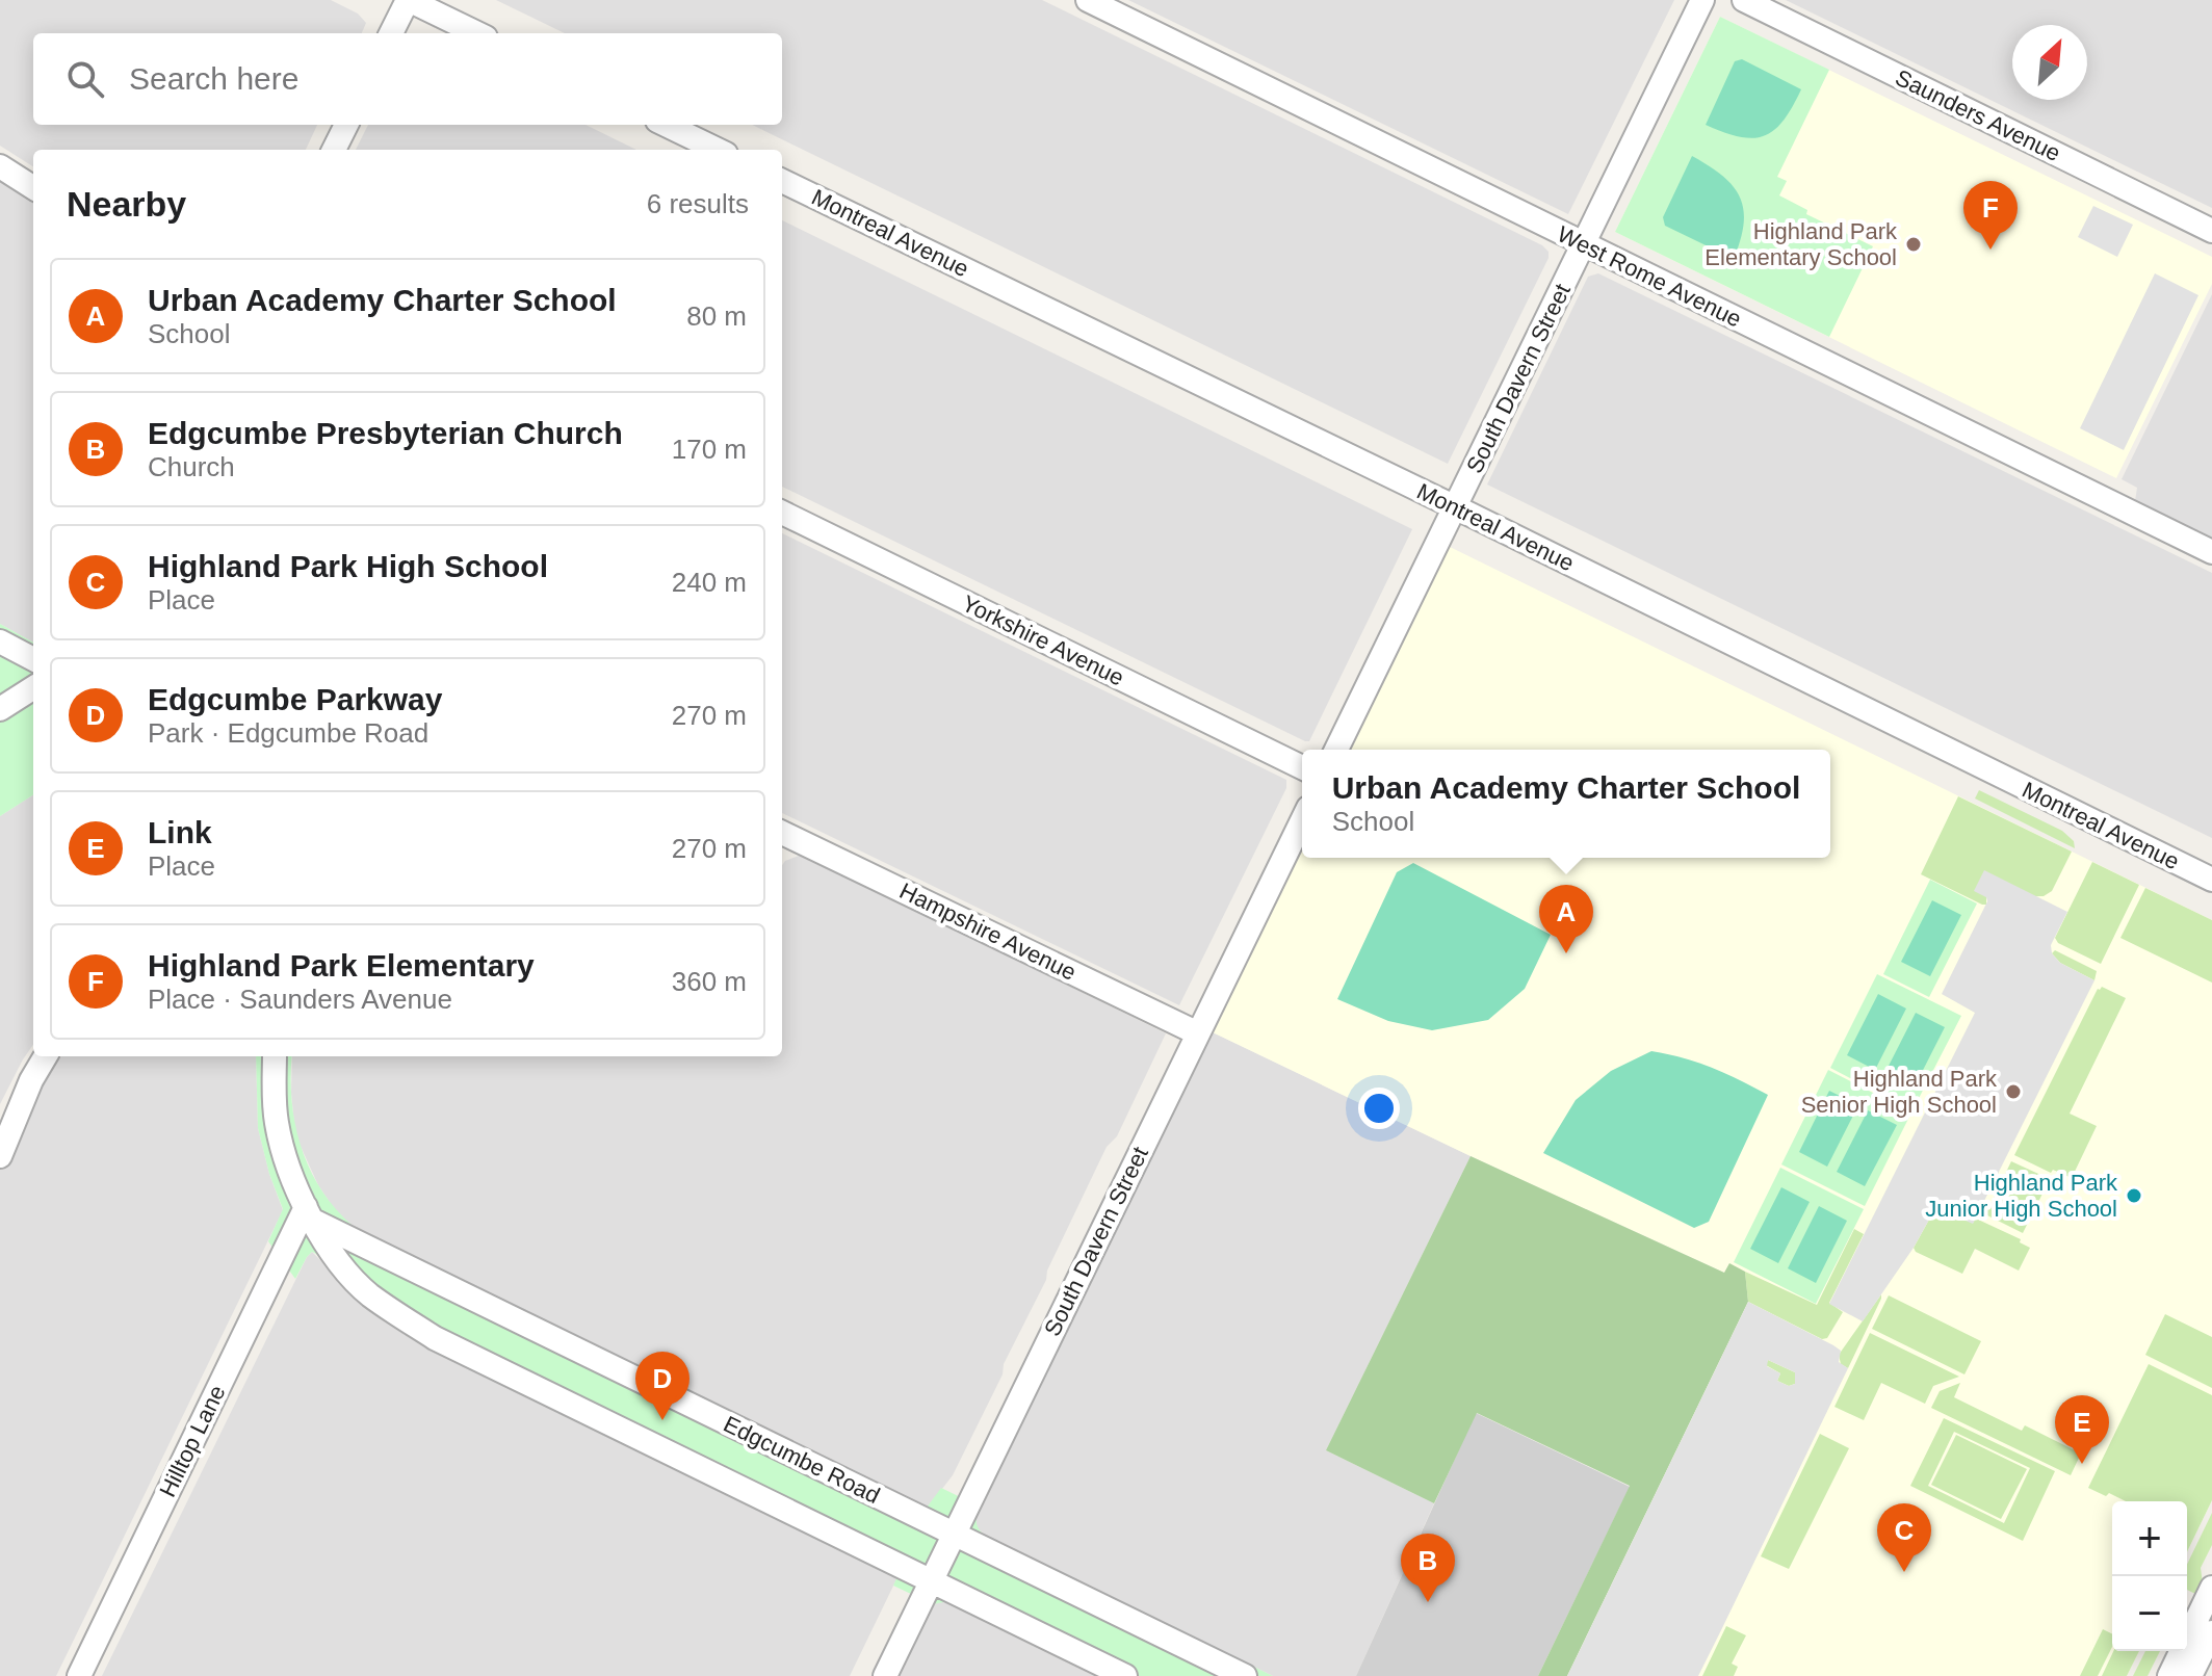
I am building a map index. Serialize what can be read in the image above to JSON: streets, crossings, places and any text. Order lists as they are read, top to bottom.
{
  "streets": {
    "street": [
      "Saunders Avenue",
      "Montreal Avenue",
      "West Rome Avenue",
      "South Davern Street",
      "Yorkshire Avenue",
      "Hampshire Avenue",
      "Hilltop Lane",
      "Edgcumbe Road"
    ]
  },
  "crossings": [
    ["Montreal Avenue", "South Davern Street"],
    ["West Rome Avenue", "South Davern Street"],
    ["South Davern Street", "Hampshire Avenue"],
    ["South Davern Street", "Edgcumbe Road"],
    ["Hilltop Lane", "Edgcumbe Road"]
  ],
  "places": ["Highland Park Elementary School", "Highland Park Senior High School", "Highland Park Junior High School"],
  "north": "top right",
  "page": {
    "search": "Search here",
    "heading": ["Nearby", "6 results"],
    "pins": [
      "F",
      "A",
      "D",
      "E",
      "C",
      "B"
    ],
    "list": [
      {
        "mark": "A",
        "name": "Urban Academy Charter School",
        "note": "School",
        "value": "80 m"
      },
      {
        "mark": "B",
        "name": "Edgcumbe Presbyterian Church",
        "note": "Church",
        "value": "170 m"
      },
      {
        "mark": "C",
        "name": "Highland Park High School",
        "note": "Place",
        "value": "240 m"
      },
      {
        "mark": "D",
        "name": "Edgcumbe Parkway",
        "note": "Park · Edgcumbe Road",
        "value": "270 m"
      },
      {
        "mark": "E",
        "name": "Link",
        "note": "Place",
        "value": "270 m"
      },
      {
        "mark": "F",
        "name": "Highland Park Elementary",
        "note": "Place · Saunders Avenue",
        "value": "360 m"
      }
    ],
    "popup": ["Urban Academy Charter School", "School"],
    "map_buttons": ["+", "−"]
  }
}
